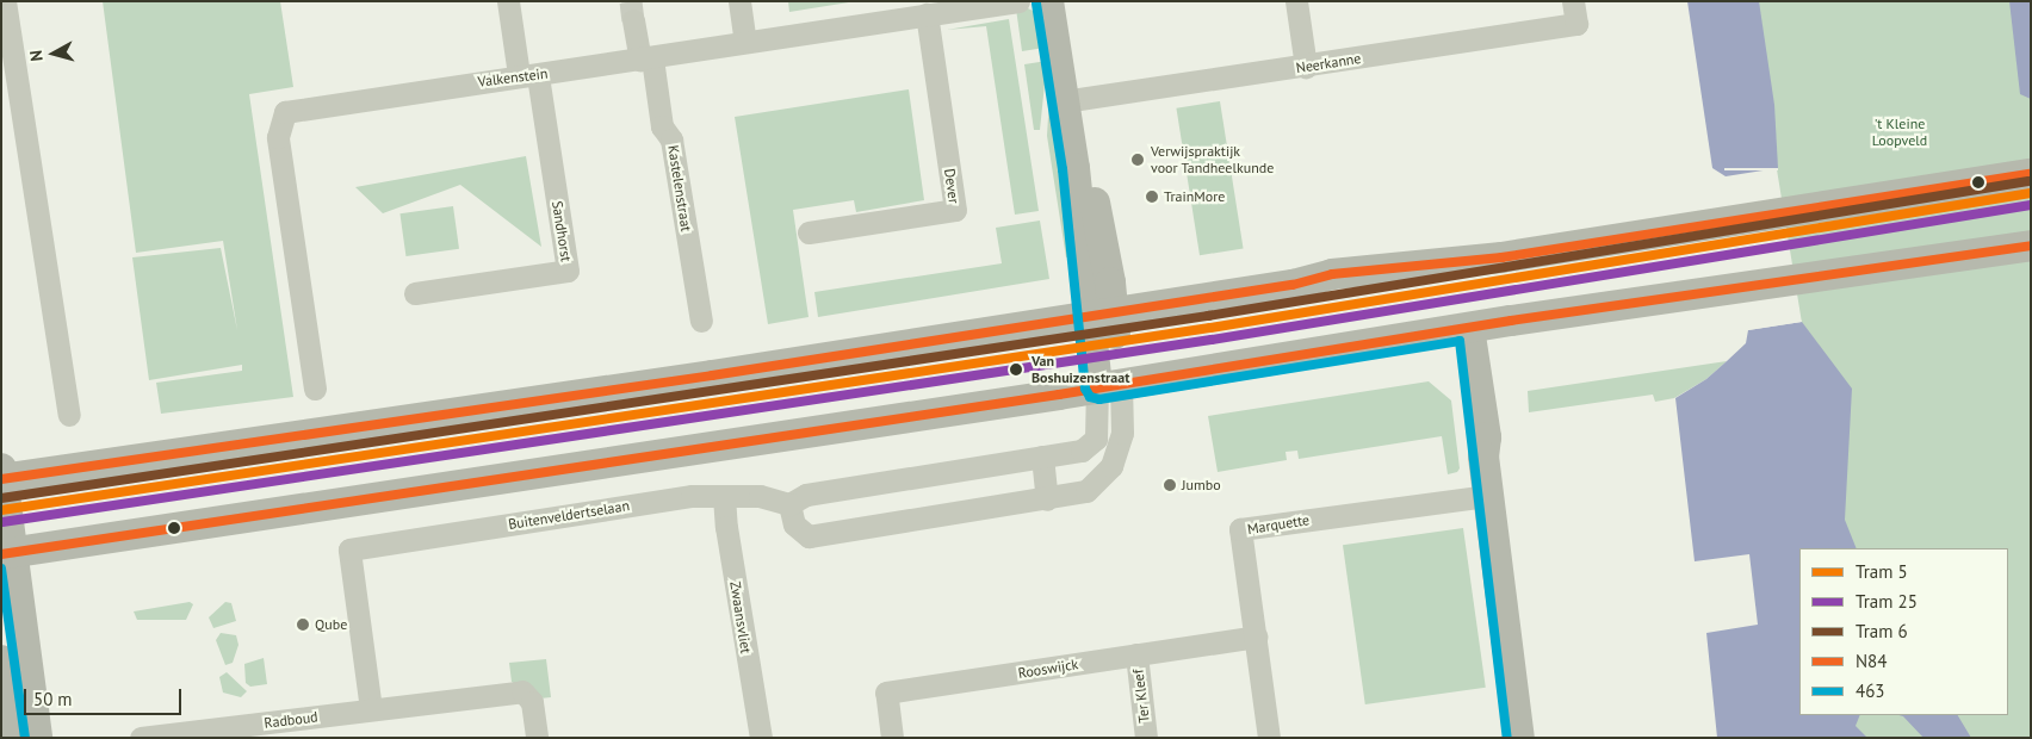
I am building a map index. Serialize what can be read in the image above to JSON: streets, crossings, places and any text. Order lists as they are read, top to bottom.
{
  "streets": {
    "street": [
      "Neerkanne",
      "Valkenstein",
      "Dever",
      "Kastelenstraat",
      "Sandhorst",
      "Buitenveldertselaan",
      "Marquette",
      "Zwaansvliet",
      "Rooswijck",
      "Ter Kleef",
      "Radboud"
    ]
  },
  "crossings": [
    ["Valkenstein", "Dever"],
    ["Valkenstein", "Kastelenstraat"],
    ["Valkenstein", "Sandhorst"],
    ["Buitenveldertselaan", "Zwaansvliet"],
    ["Buitenveldertselaan", "Radboud"],
    ["Marquette", "Rooswijck"],
    ["Rooswijck", "Ter Kleef"]
  ],
  "parks": ["'t Kleine Loopveld"],
  "places": [
    "Verwijspraktijk voor Tandheelkunde",
    "TrainMore",
    "Van Boshuizenstraat",
    "Jumbo",
    "Qube"
  ],
  "lines": [
    "transit line 463",
    "transit line N84",
    "tram line 6",
    "tram line 5",
    "tram line 25"
  ],
  "legend": [
    "Tram 5",
    "Tram 25",
    "Tram 6",
    "N84",
    "463"
  ],
  "scale_bar": "50 m",
  "north": "left"
}
